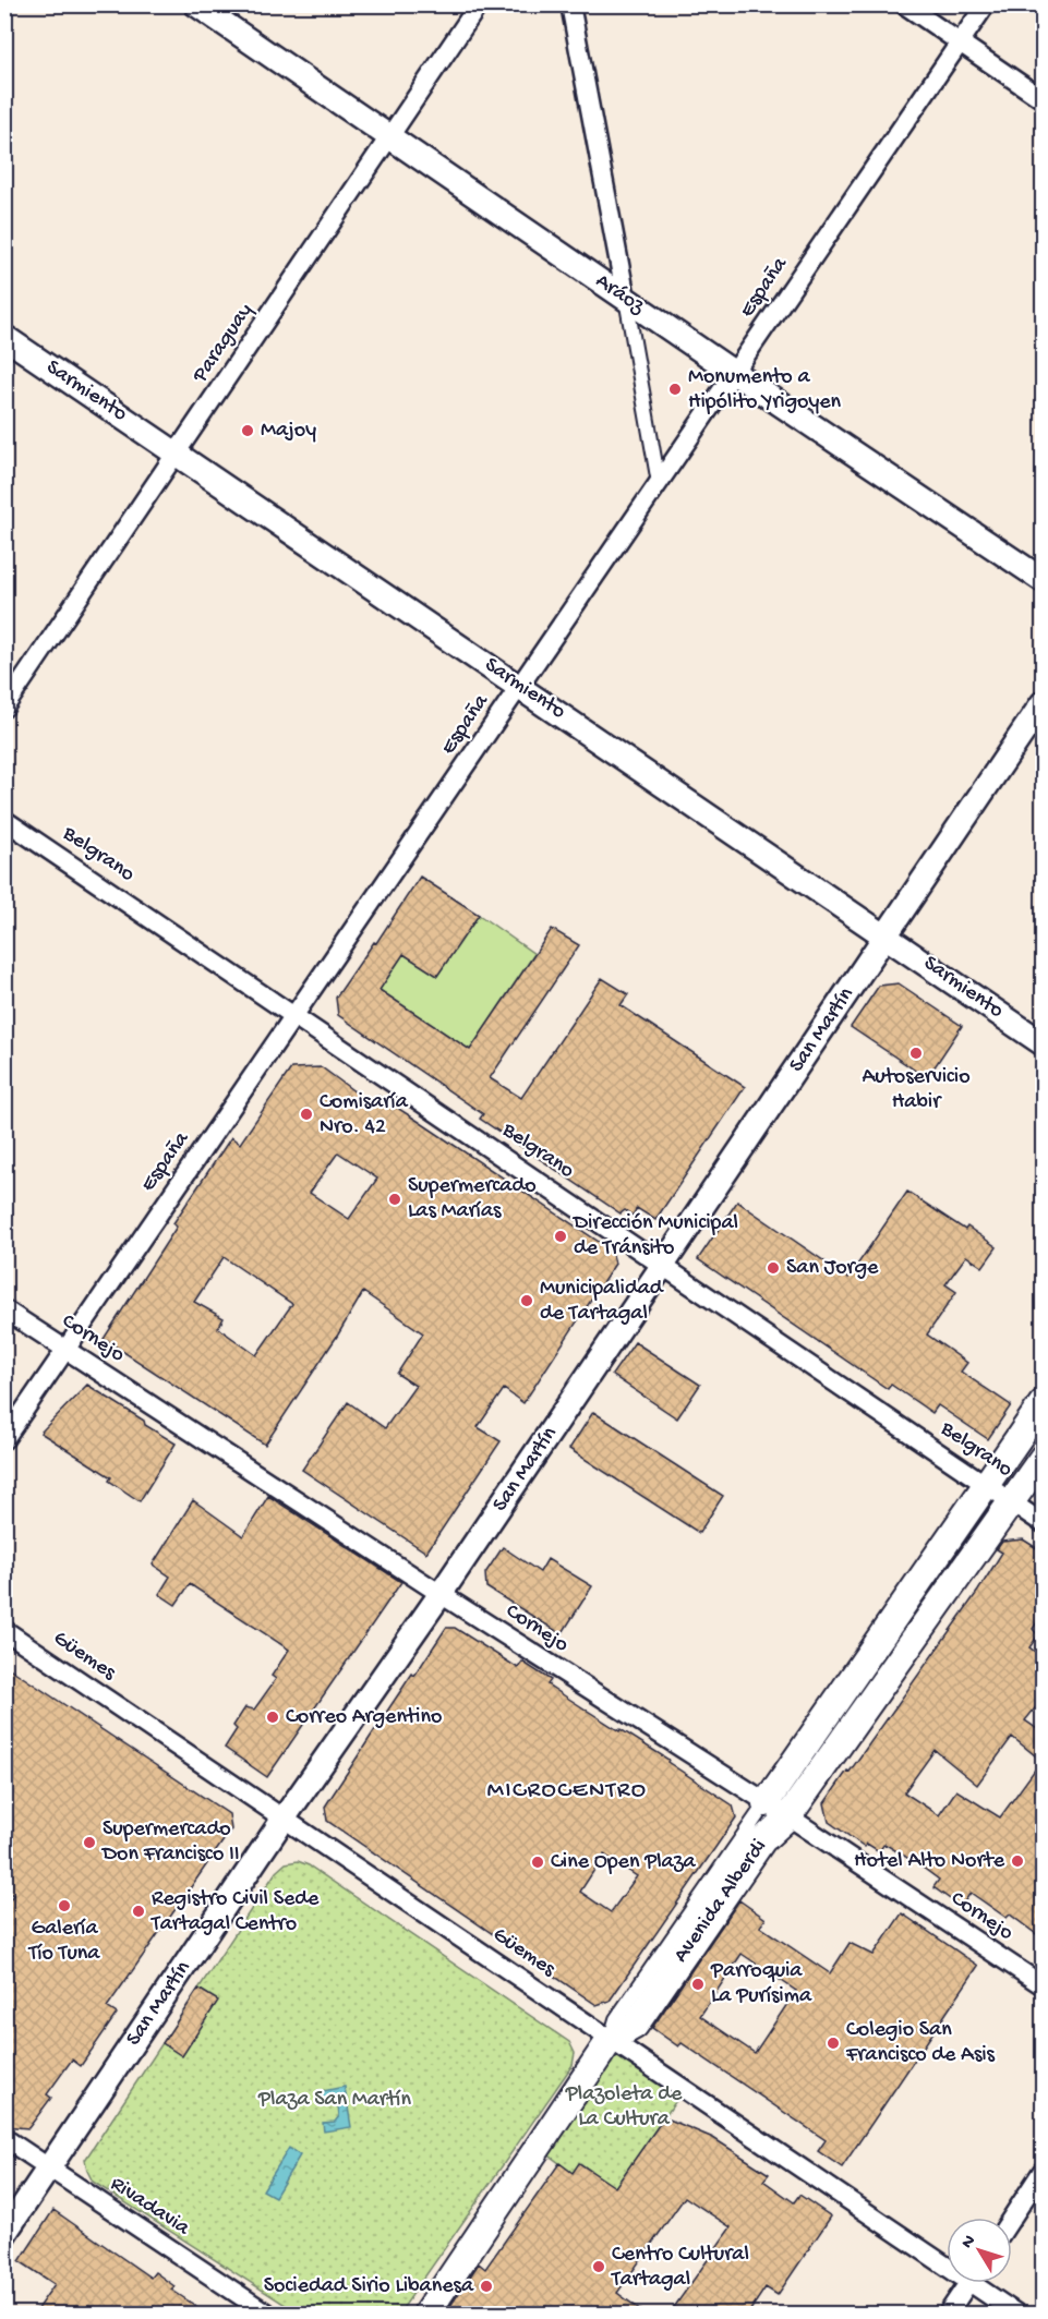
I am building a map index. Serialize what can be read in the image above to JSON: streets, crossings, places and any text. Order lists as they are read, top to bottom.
{
  "streets": {
    "main road": ["Avenida Alberdi"],
    "street": [
      "España",
      "Aráoz",
      "Paraguay",
      "Sarmiento",
      "Belgrano",
      "San Martín",
      "Cornejo",
      "Güemes",
      "Rivadavia"
    ]
  },
  "crossings": [
    ["España", "Aráoz"],
    ["España", "Sarmiento"],
    ["España", "Belgrano"],
    ["España", "Cornejo"],
    ["Aráoz", "Paraguay"],
    ["Paraguay", "Sarmiento"],
    ["Sarmiento", "San Martín"],
    ["Belgrano", "San Martín"],
    ["Belgrano", "Avenida Alberdi"],
    ["San Martín", "Cornejo"],
    ["San Martín", "Güemes"],
    ["San Martín", "Rivadavia"],
    ["Cornejo", "Avenida Alberdi"],
    ["Güemes", "Avenida Alberdi"]
  ],
  "districts": ["MICROCENTRO"],
  "parks": ["Plazoleta de La Cultura", "Plaza San Martín"],
  "places": [
    "Monumento a Hipólito Yrigoyen",
    "Majoy",
    "Autoservicio Habir",
    "Comisaría Nro. 42",
    "Supermercado Las Marías",
    "Dirección Municipal de Tránsito",
    "San Jorge",
    "Municipalidad de Tartagal",
    "Correo Argentino",
    "Supermercado Don Francisco II",
    "Hotel Alto Norte",
    "Cine Open Plaza",
    "Galería Tío Tuna",
    "Registro Civil Sede Tartagal Centro",
    "Parroquia La Purísima",
    "Colegio San Francisco de Asis",
    "Centro Cultural Tartagal",
    "Sociedad Sirio Libanesa"
  ],
  "north": "top left"
}
